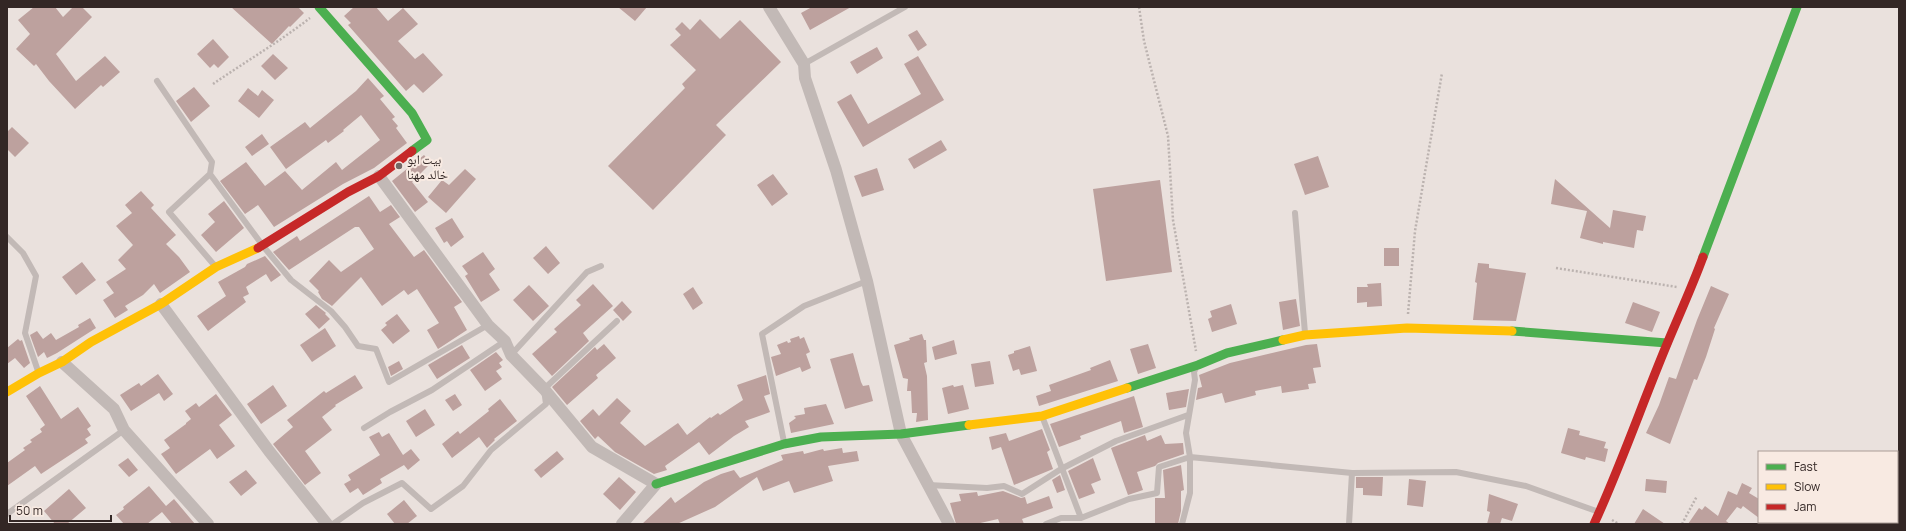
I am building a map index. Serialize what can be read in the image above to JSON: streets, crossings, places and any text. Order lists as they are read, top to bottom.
{
  "places": ["بيت ابو خالد مهنا"],
  "legend": ["Fast", "Slow", "Jam"],
  "scale_bar": "50 m"
}
